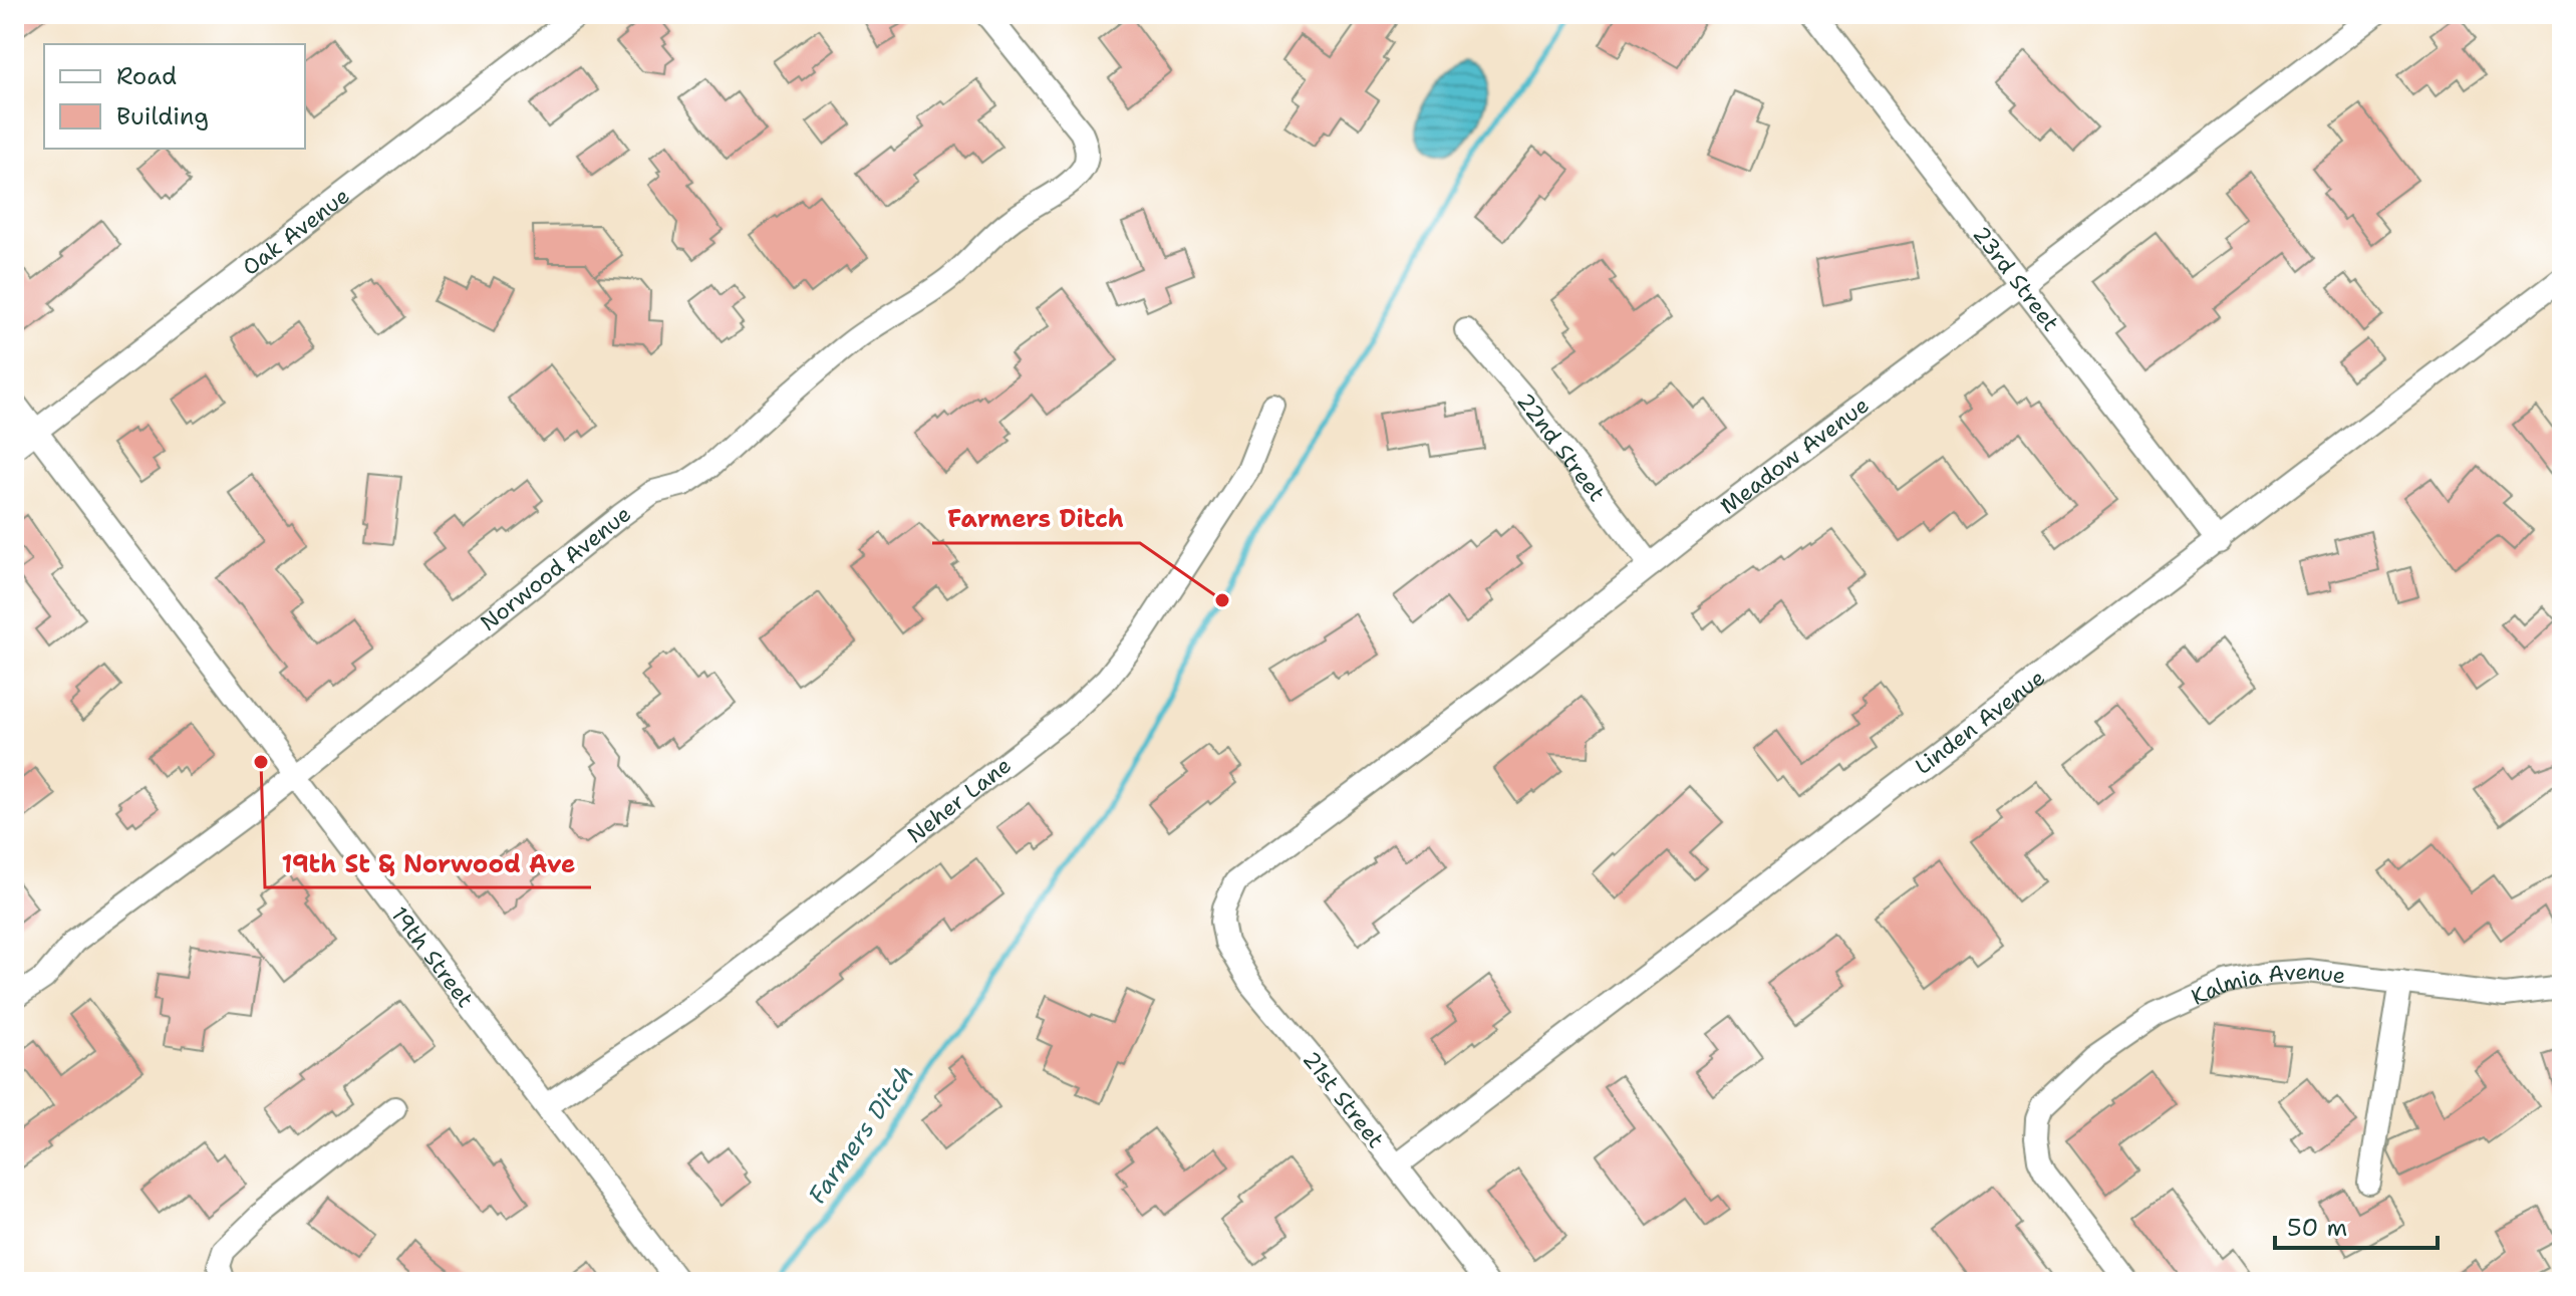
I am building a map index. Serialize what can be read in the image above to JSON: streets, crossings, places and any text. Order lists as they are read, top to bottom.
{
  "streets": {
    "street": [
      "Oak Avenue",
      "23rd Street",
      "22nd Street",
      "Meadow Avenue",
      "Norwood Avenue",
      "Linden Avenue",
      "Neher Lane",
      "19th Street",
      "Kalmia Avenue",
      "21st Street"
    ]
  },
  "crossings": [
    ["Oak Avenue", "19th Street"],
    ["23rd Street", "Meadow Avenue"],
    ["23rd Street", "Linden Avenue"],
    ["22nd Street", "Meadow Avenue"],
    ["Meadow Avenue", "21st Street"],
    ["Norwood Avenue", "19th Street"],
    ["Linden Avenue", "21st Street"],
    ["Neher Lane", "19th Street"]
  ],
  "water": ["Farmers Ditch"],
  "places": ["Farmers Ditch", "19th St & Norwood Ave"],
  "legend": ["Road", "Building"],
  "scale_bar": "50 m"
}
